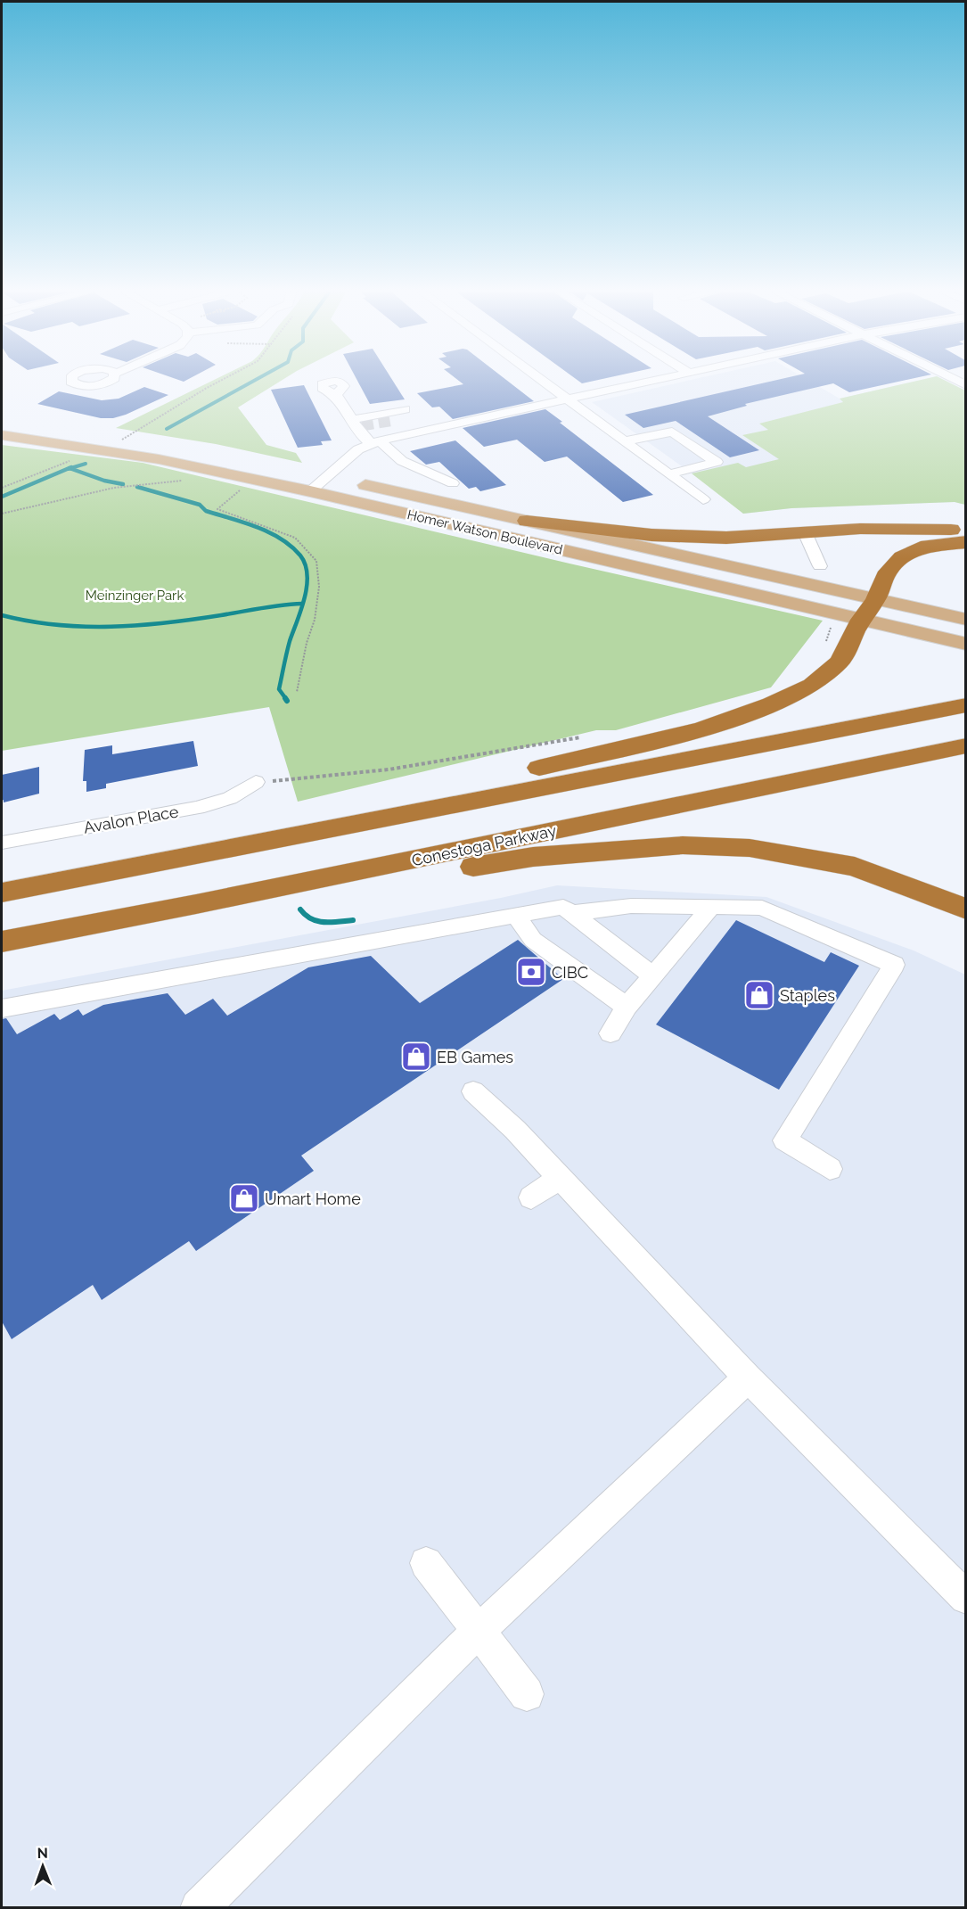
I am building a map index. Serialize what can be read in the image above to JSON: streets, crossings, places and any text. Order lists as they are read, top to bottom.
{
  "streets": {
    "highway": ["Conestoga Parkway"],
    "main road": ["Homer Watson Boulevard"],
    "street": ["Avalon Place"]
  },
  "parks": ["Meinzinger Park"],
  "places": {
    "bank": ["CIBC"],
    "shop": ["Staples", "EB Games", "Umart Home"]
  },
  "north": "top"
}
